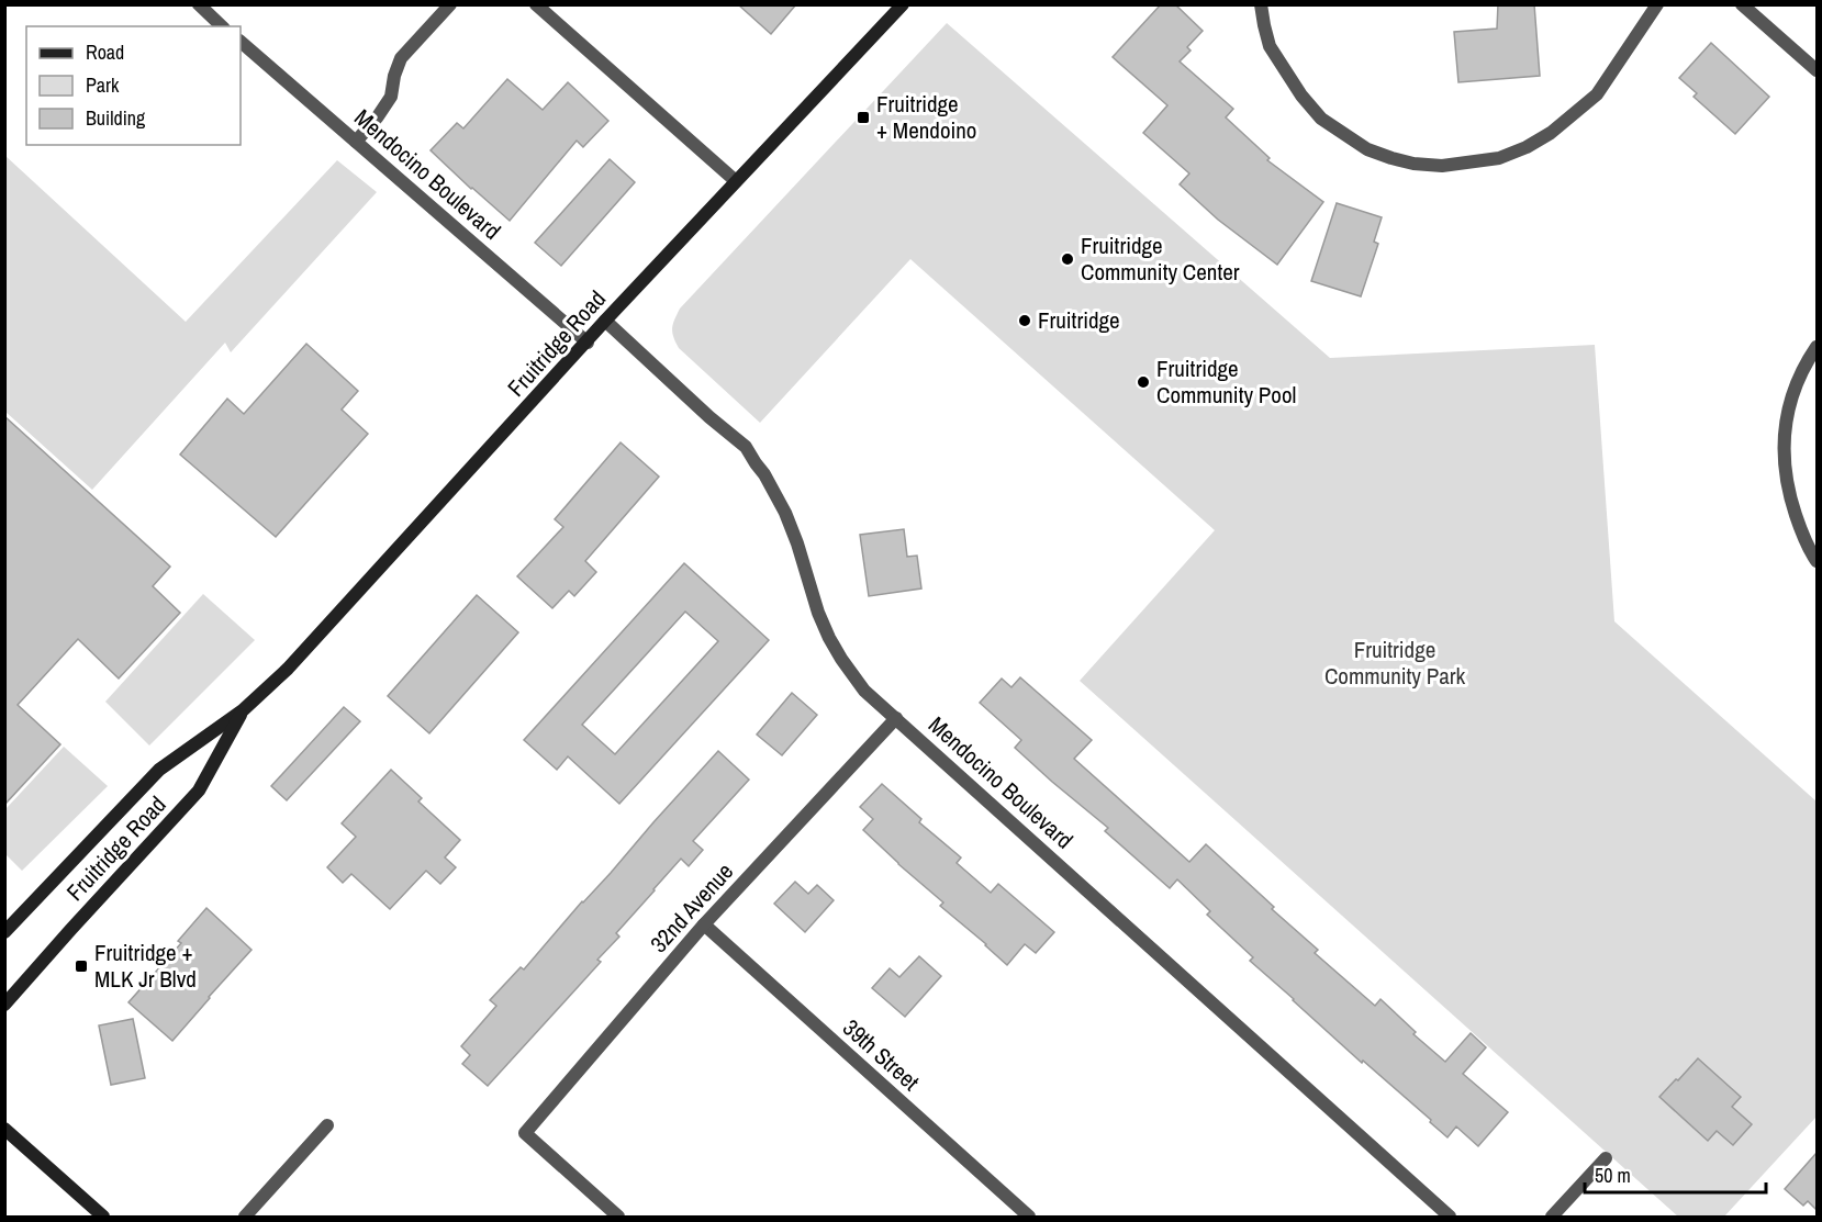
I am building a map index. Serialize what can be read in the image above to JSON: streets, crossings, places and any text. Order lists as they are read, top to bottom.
{
  "streets": {
    "main road": ["Fruitridge Road"],
    "street": ["Mendocino Boulevard", "32nd Avenue", "39th Street"]
  },
  "crossings": [
    ["Mendocino Boulevard", "Fruitridge Road"],
    ["Mendocino Boulevard", "32nd Avenue"],
    ["32nd Avenue", "39th Street"]
  ],
  "parks": ["Fruitridge Community Park"],
  "places": {
    "transit": ["Fruitridge + Mendoino", "Fruitridge + MLK Jr Blvd"],
    "other": ["Fruitridge Community Center", "Fruitridge", "Fruitridge Community Pool"]
  },
  "legend": ["Road", "Park", "Building"],
  "scale_bar": "50 m"
}
